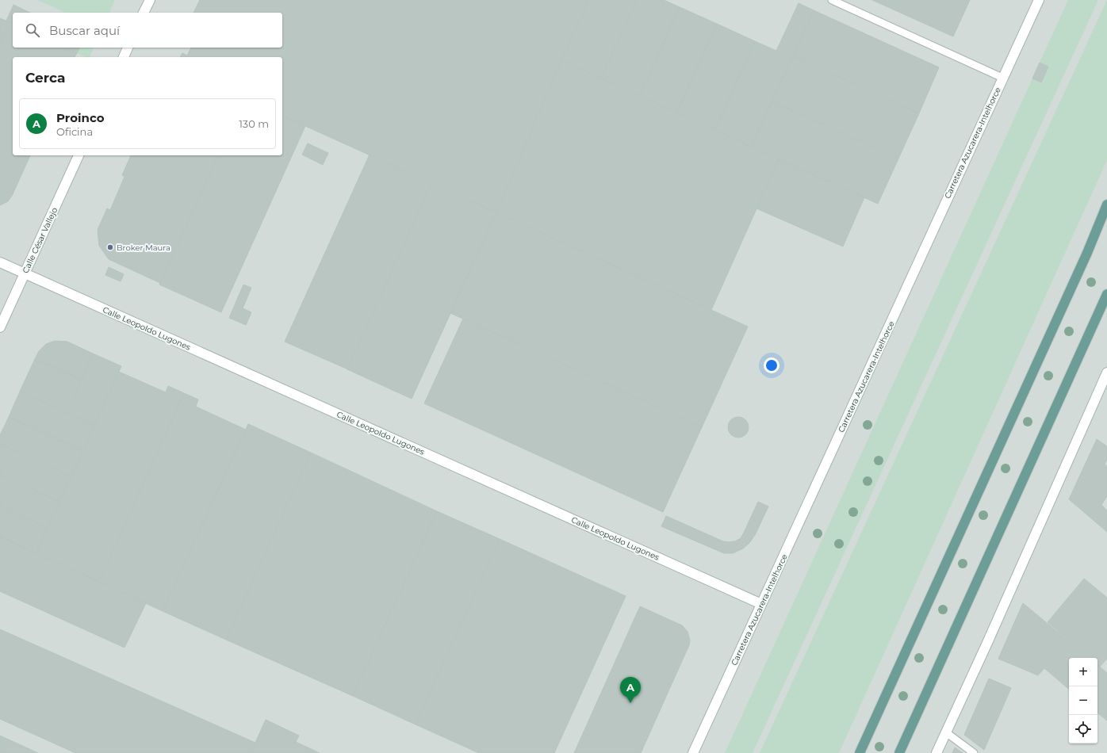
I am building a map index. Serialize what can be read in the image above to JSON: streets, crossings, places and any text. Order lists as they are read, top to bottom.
{
  "streets": {
    "street": ["Carretera Azucarera-Intelhorce", "Calle César Vallejo", "Calle Leopoldo Lugones"]
  },
  "crossings": [
    ["Carretera Azucarera-Intelhorce", "Calle Leopoldo Lugones"],
    ["Calle César Vallejo", "Calle Leopoldo Lugones"]
  ],
  "places": ["Broker Maura"],
  "page": {
    "search": "Buscar aquí",
    "heading": "Cerca",
    "list": [
      {
        "mark": "A",
        "name": "Proinco",
        "note": "Oficina",
        "value": "130 m"
      }
    ],
    "map_buttons": ["+", "−"],
    "pins": "A"
  }
}
